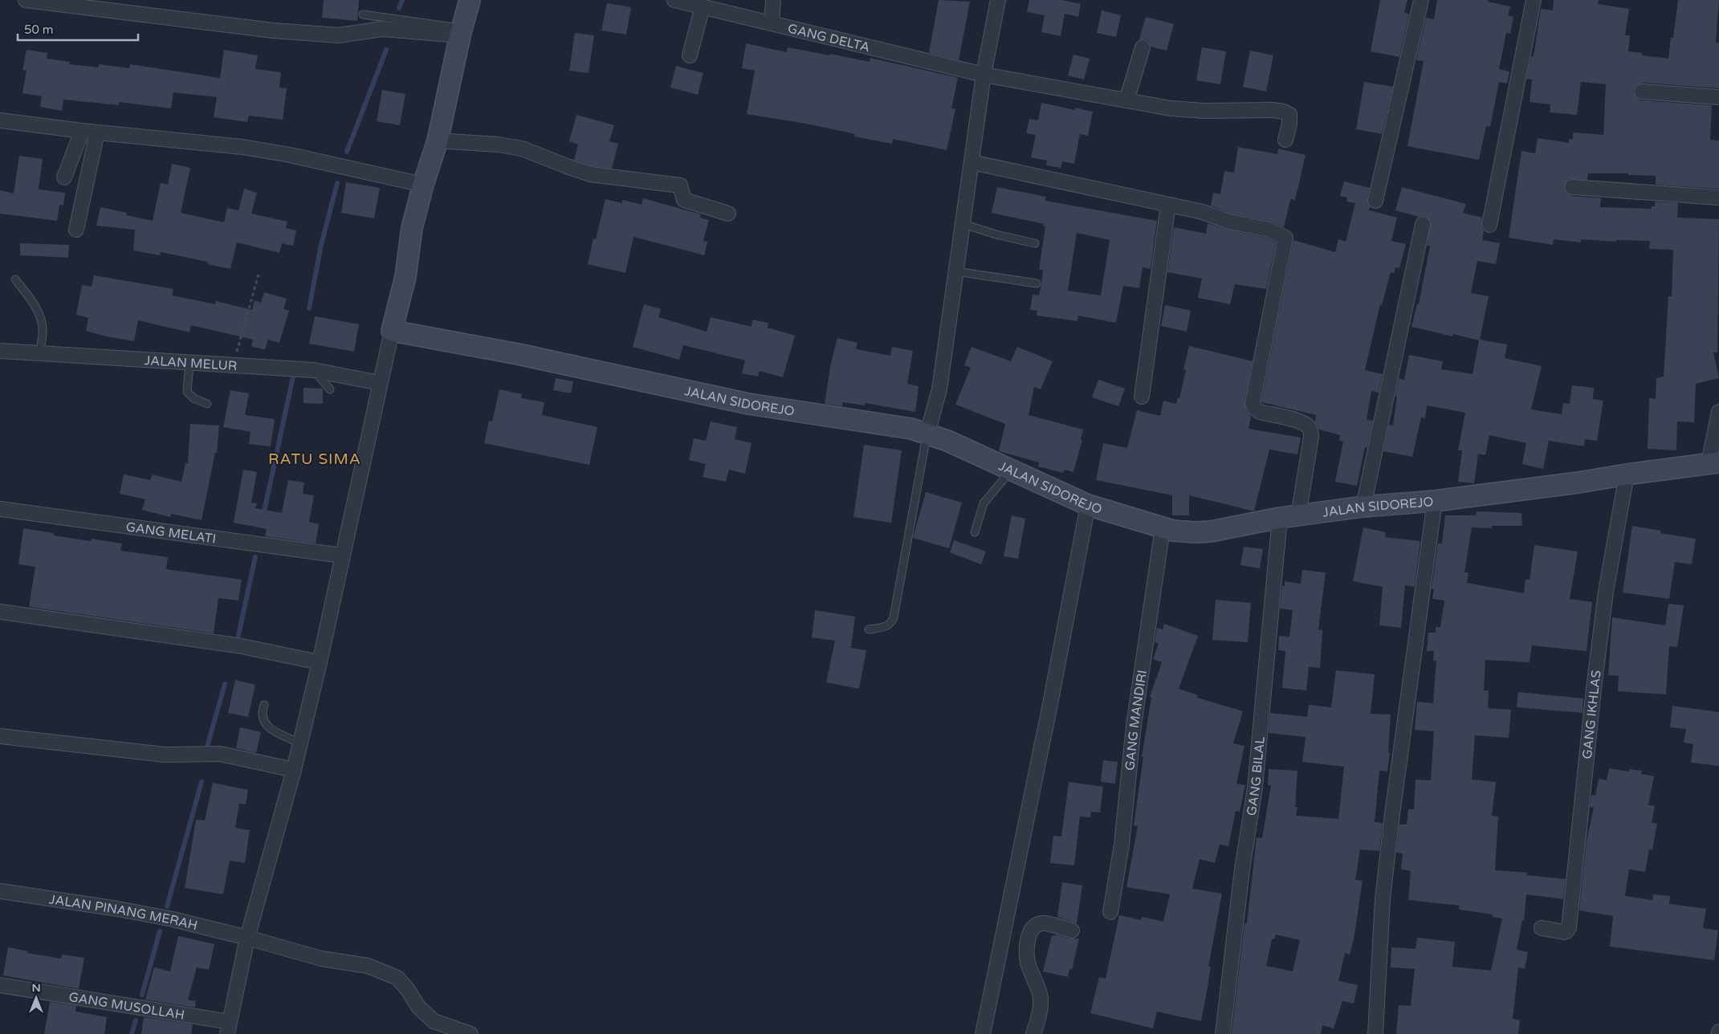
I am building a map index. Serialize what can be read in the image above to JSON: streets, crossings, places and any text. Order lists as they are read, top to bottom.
{
  "streets": {
    "street": [
      "GANG DELTA",
      "JALAN MELUR",
      "JALAN SIDOREJO",
      "GANG MELATI",
      "GANG IKHLAS",
      "GANG MANDIRI",
      "GANG BILAL",
      "JALAN PINANG MERAH",
      "GANG MUSOLLAH"
    ]
  },
  "crossings": [
    ["JALAN SIDOREJO", "GANG IKHLAS"],
    ["JALAN SIDOREJO", "GANG MANDIRI"],
    ["JALAN SIDOREJO", "GANG BILAL"]
  ],
  "districts": ["RATU SIMA"],
  "scale_bar": "50 m",
  "north": "top"
}
